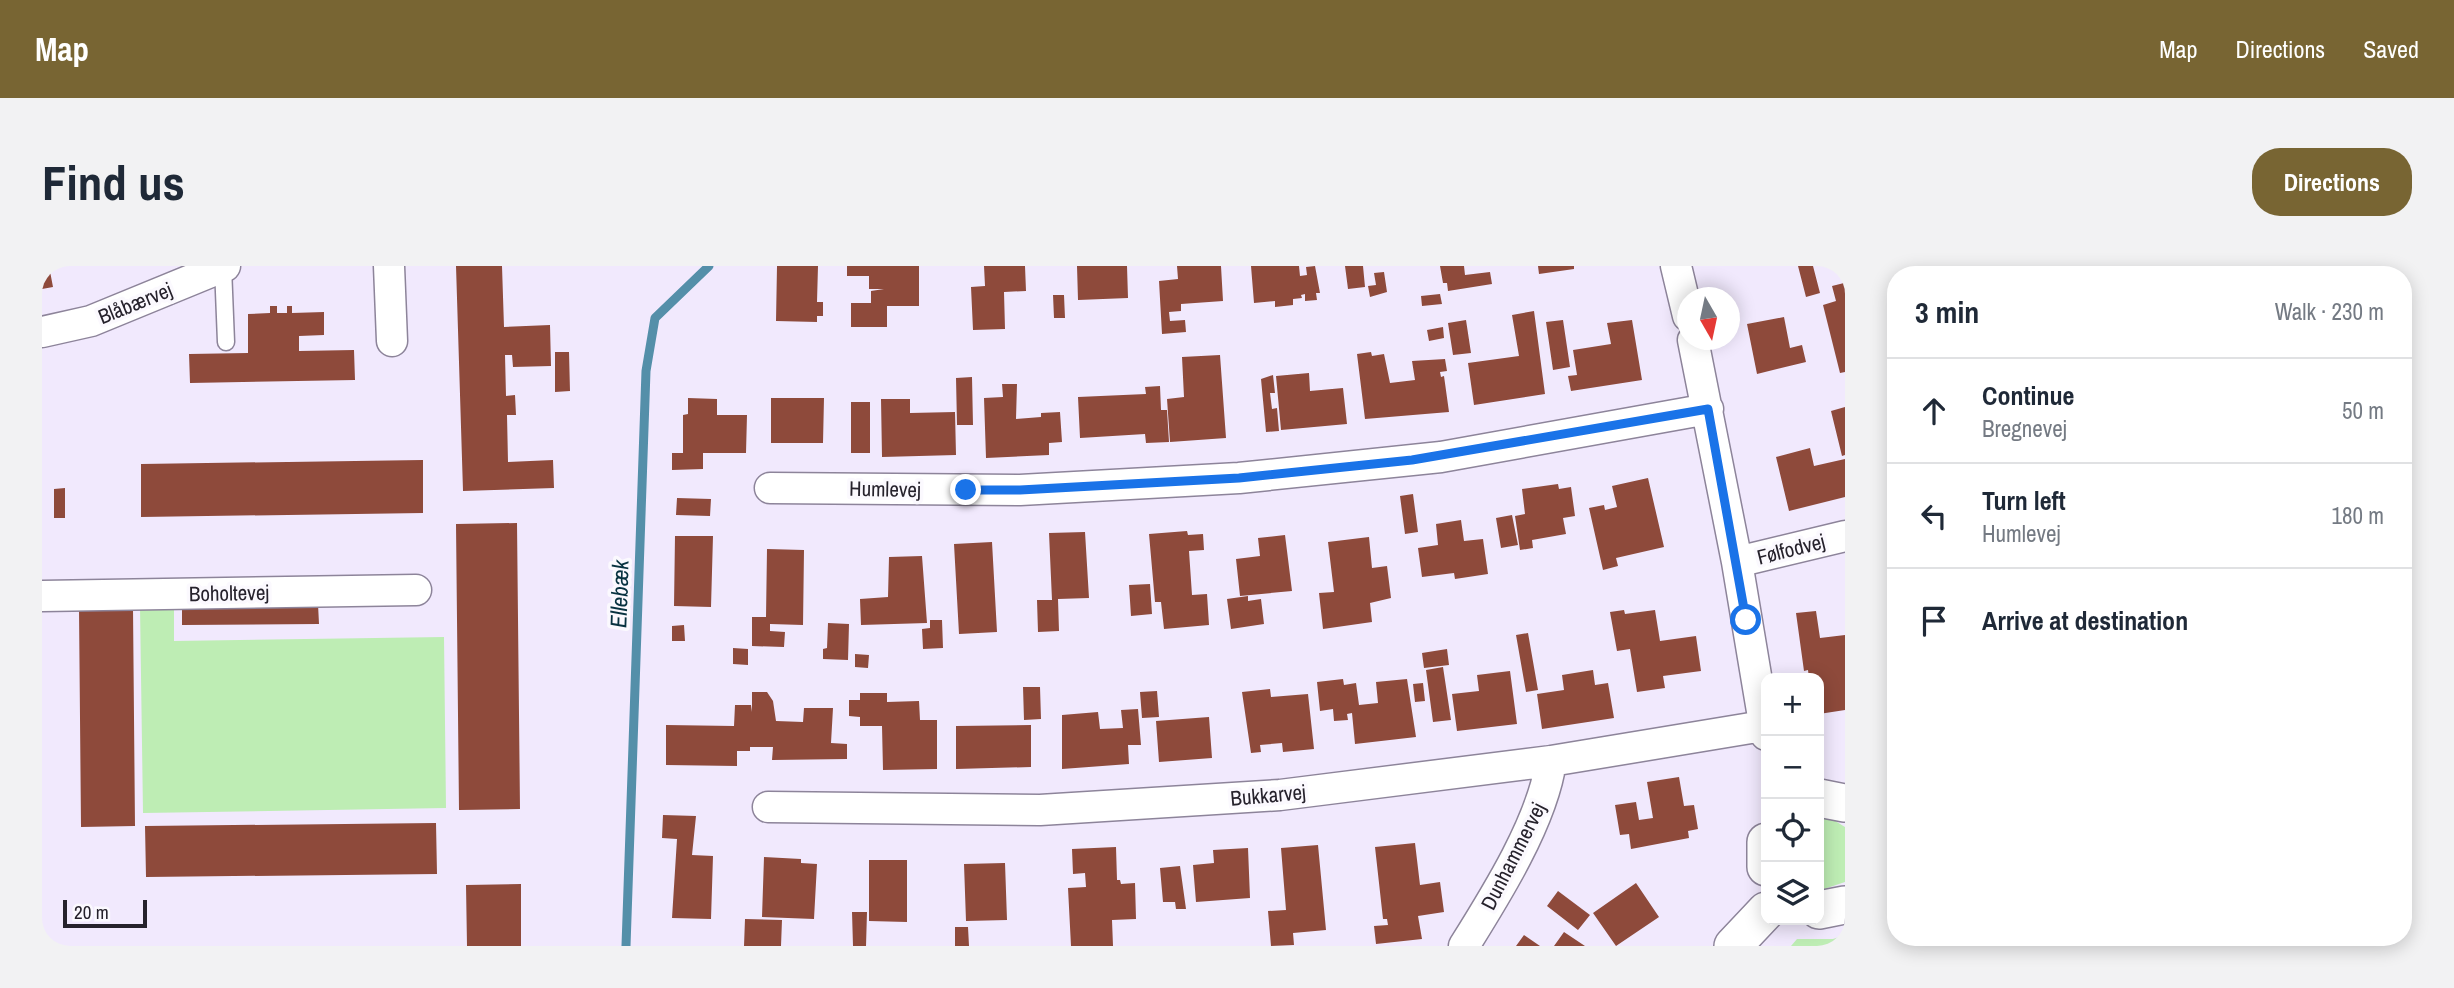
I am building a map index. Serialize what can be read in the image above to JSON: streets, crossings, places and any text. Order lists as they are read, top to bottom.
{
  "streets": {
    "street": [
      "Blåbærvej",
      "Humlevej",
      "Følfodvej",
      "Boholtevej",
      "Bukkarvej",
      "Dunhammervej"
    ]
  },
  "crossings": [
    ["Bukkarvej", "Dunhammervej"]
  ],
  "water": ["Ellebæk"],
  "scale_bar": "20 m",
  "north": "bottom",
  "page": {
    "header": "Map",
    "nav": ["Map", "Directions", "Saved"],
    "buttons": "Directions",
    "title": "Find us",
    "heading": ["3 min", "Walk · 230 m"],
    "list": [
      ["Continue", "Bregnevej", "50 m"],
      ["Turn left", "Humlevej", "180 m"],
      "Arrive at destination"
    ],
    "map_buttons": ["+", "−"],
    "scale": "20 m"
  }
}
